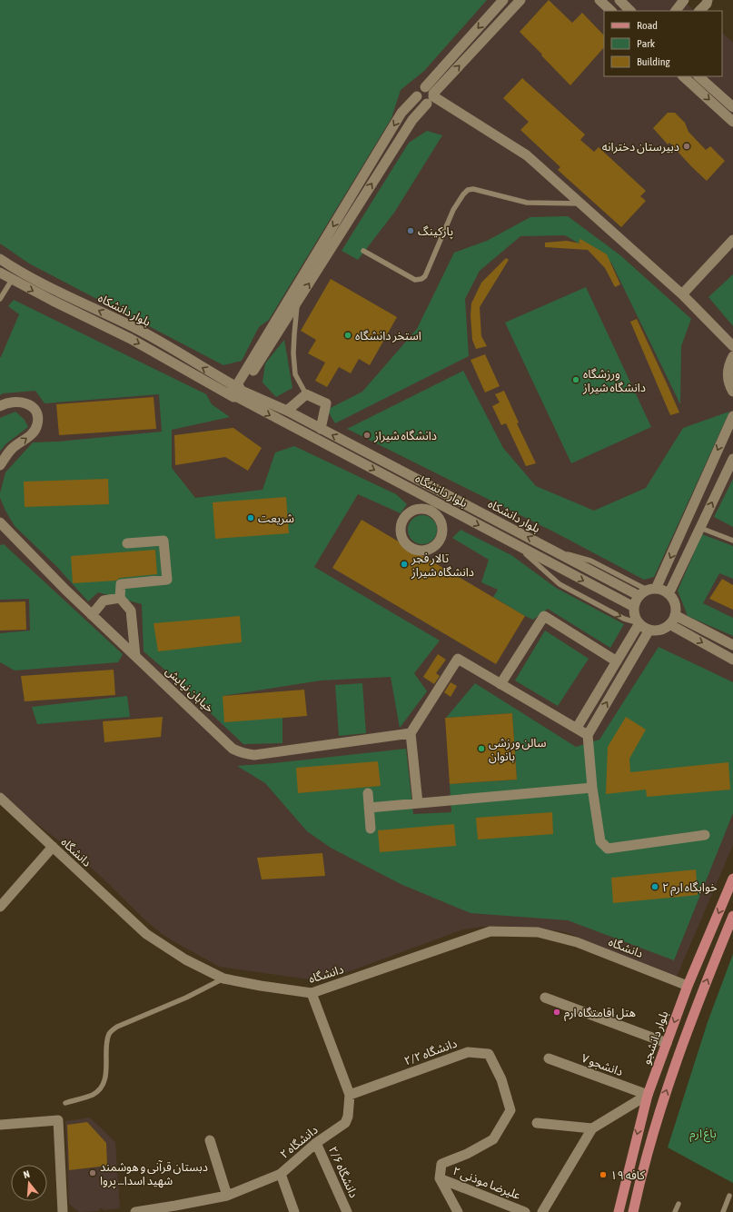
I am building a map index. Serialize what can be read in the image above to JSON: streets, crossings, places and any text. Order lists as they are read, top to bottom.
{
  "streets": {
    "main road": ["بلوار دانشجو"],
    "street": [
      "بلوار دانشکاه",
      "بلوار دانشگاه",
      "خیابان نیایش",
      "دانشگاه",
      "۲/۲ دانشگاه",
      "۷ دانشجو",
      "۲ دانشگاه",
      "۲/۶ دانشگاه",
      "۲ علیرضا موذنی"
    ]
  },
  "crossings": [
    ["بلوار دانشکاه", "بلوار دانشگاه"],
    ["دانشگاه", "بلوار دانشجو"],
    ["دانشگاه", "۲ دانشگاه"],
    ["بلوار دانشجو", "۷ دانشجو"],
    ["۲/۲ دانشگاه", "۲ دانشگاه"],
    ["۲/۲ دانشگاه", "۲ علیرضا موذنی"],
    ["۲ دانشگاه", "۲/۶ دانشگاه"]
  ],
  "one_way": ["بلوار دانشگاه"],
  "parks": ["باغ ارم"],
  "places": [
    "دبیرستان دخترانه",
    "پارکینگ",
    "استخر دانشگاه",
    "ورزشگاه دانشگاه شیراز",
    "دانشگاه شیراز",
    "شریعت",
    "تالار فجر دانشگاه شیراز",
    "سالن ورزشی بانوان",
    "خوابگاه ارم ۲",
    "هتل اقامتگاه ارم",
    "دبستان قرآنی و هوشمند شهید اسدا... پروا",
    "کافه ۱۹"
  ],
  "legend": ["Road", "Park", "Building"],
  "north": "top"
}
